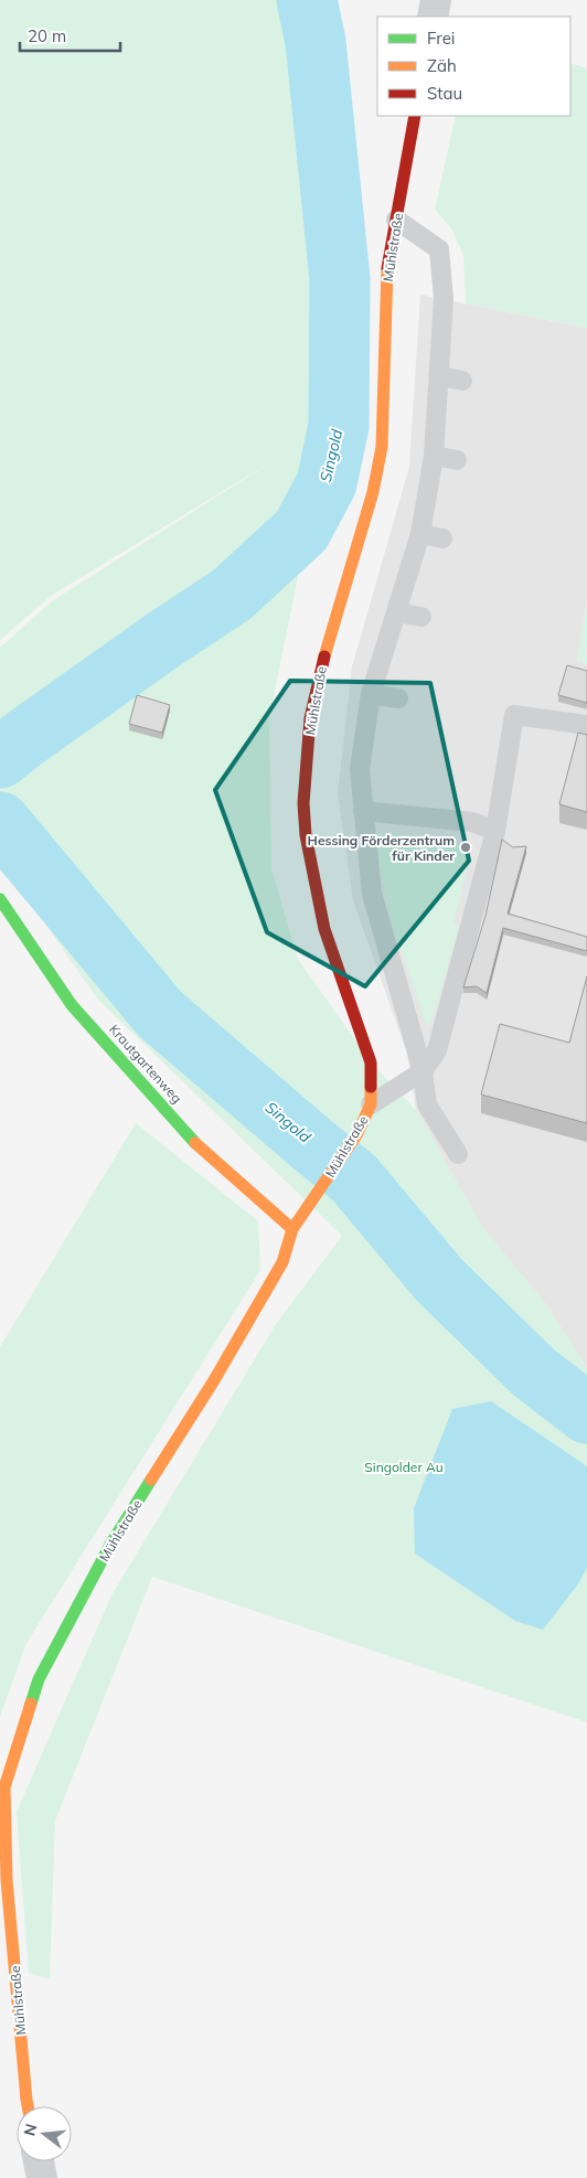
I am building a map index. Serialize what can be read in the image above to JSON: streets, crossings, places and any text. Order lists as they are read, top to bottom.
{
  "streets": {
    "street": ["Mühlstraße", "Krautgartenweg"]
  },
  "crossings": [
    ["Mühlstraße", "Krautgartenweg"]
  ],
  "water": ["Singold"],
  "parks": ["Singolder Au"],
  "places": ["Hessing Förderzentrum für Kinder"],
  "legend": ["Frei", "Zäh", "Stau"],
  "scale_bar": "20 m",
  "north": "left"
}
